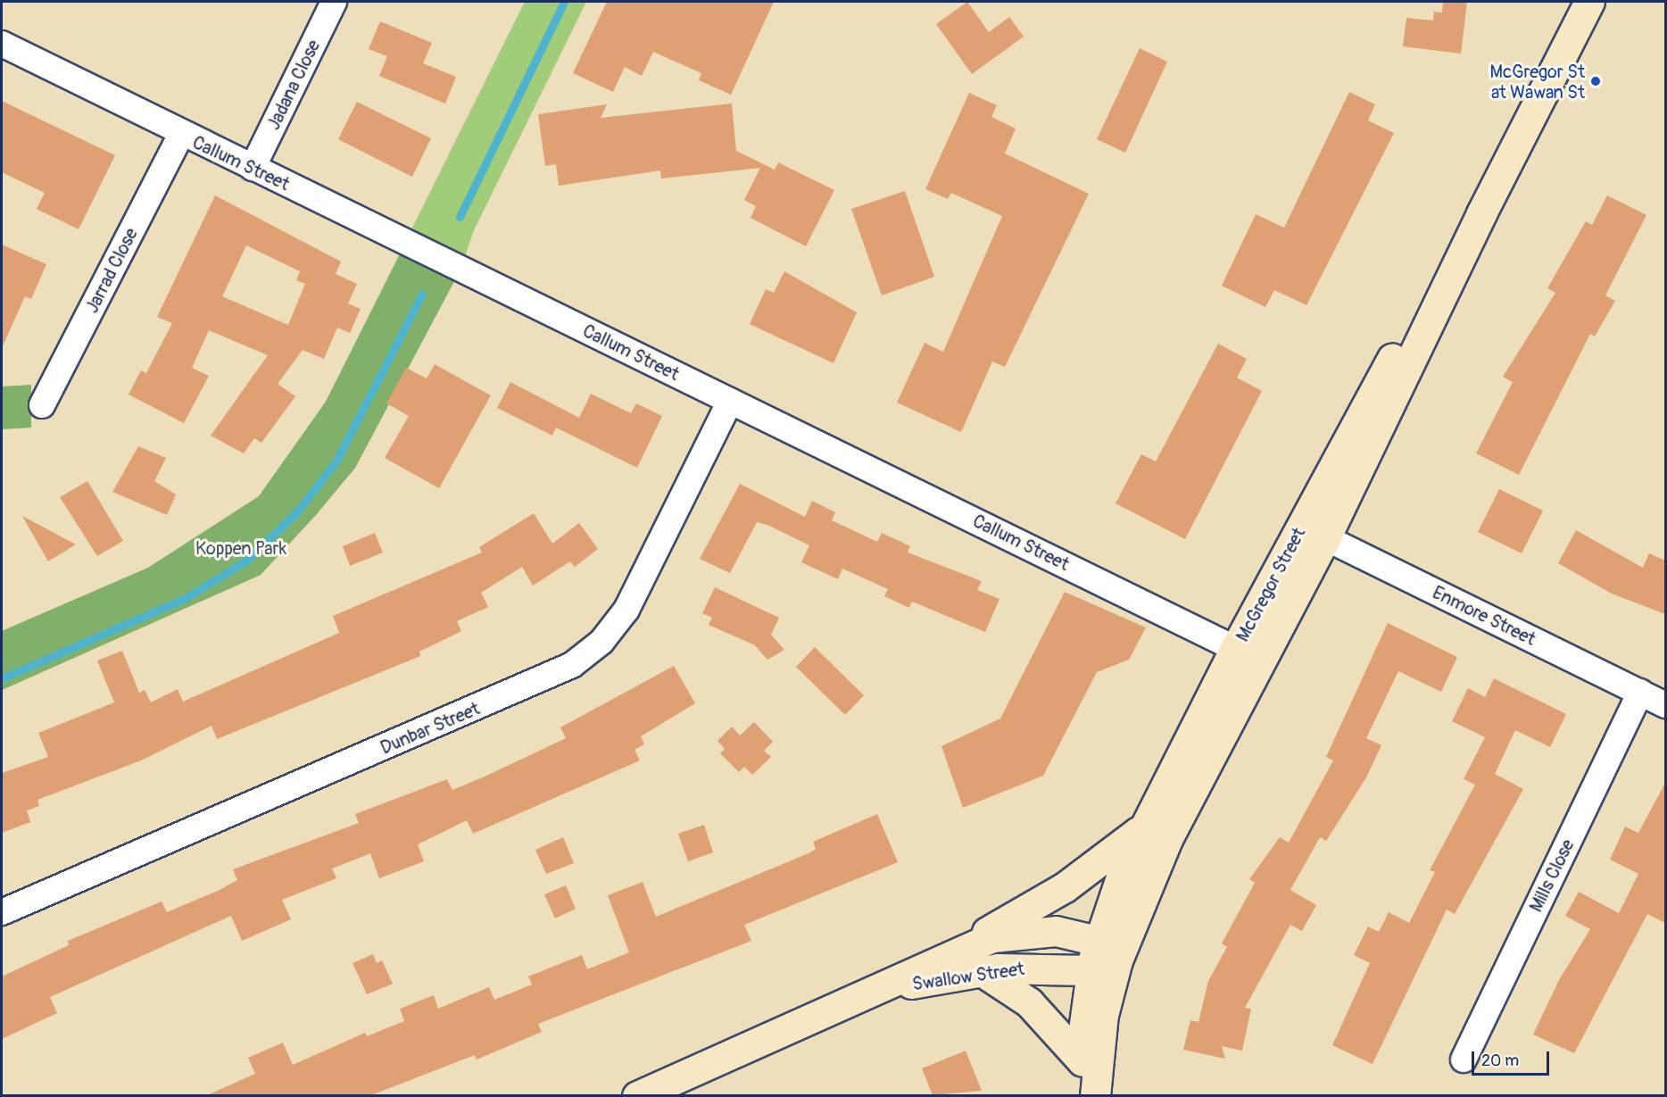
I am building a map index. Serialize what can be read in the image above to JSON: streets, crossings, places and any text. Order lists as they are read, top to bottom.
{
  "streets": {
    "main road": ["McGregor Street", "Swallow Street"],
    "street": [
      "Jadana Close",
      "Callum Street",
      "Jarrad Close",
      "Enmore Street",
      "Dunbar Street",
      "Mills Close"
    ]
  },
  "crossings": [
    ["Jadana Close", "Callum Street"],
    ["Callum Street", "Jarrad Close"],
    ["Callum Street", "McGregor Street"],
    ["Callum Street", "Dunbar Street"],
    ["McGregor Street", "Enmore Street"],
    ["McGregor Street", "Swallow Street"],
    ["Enmore Street", "Mills Close"]
  ],
  "parks": ["Koppen Park"],
  "places": ["McGregor St at Wawan St"],
  "scale_bar": "20 m"
}
